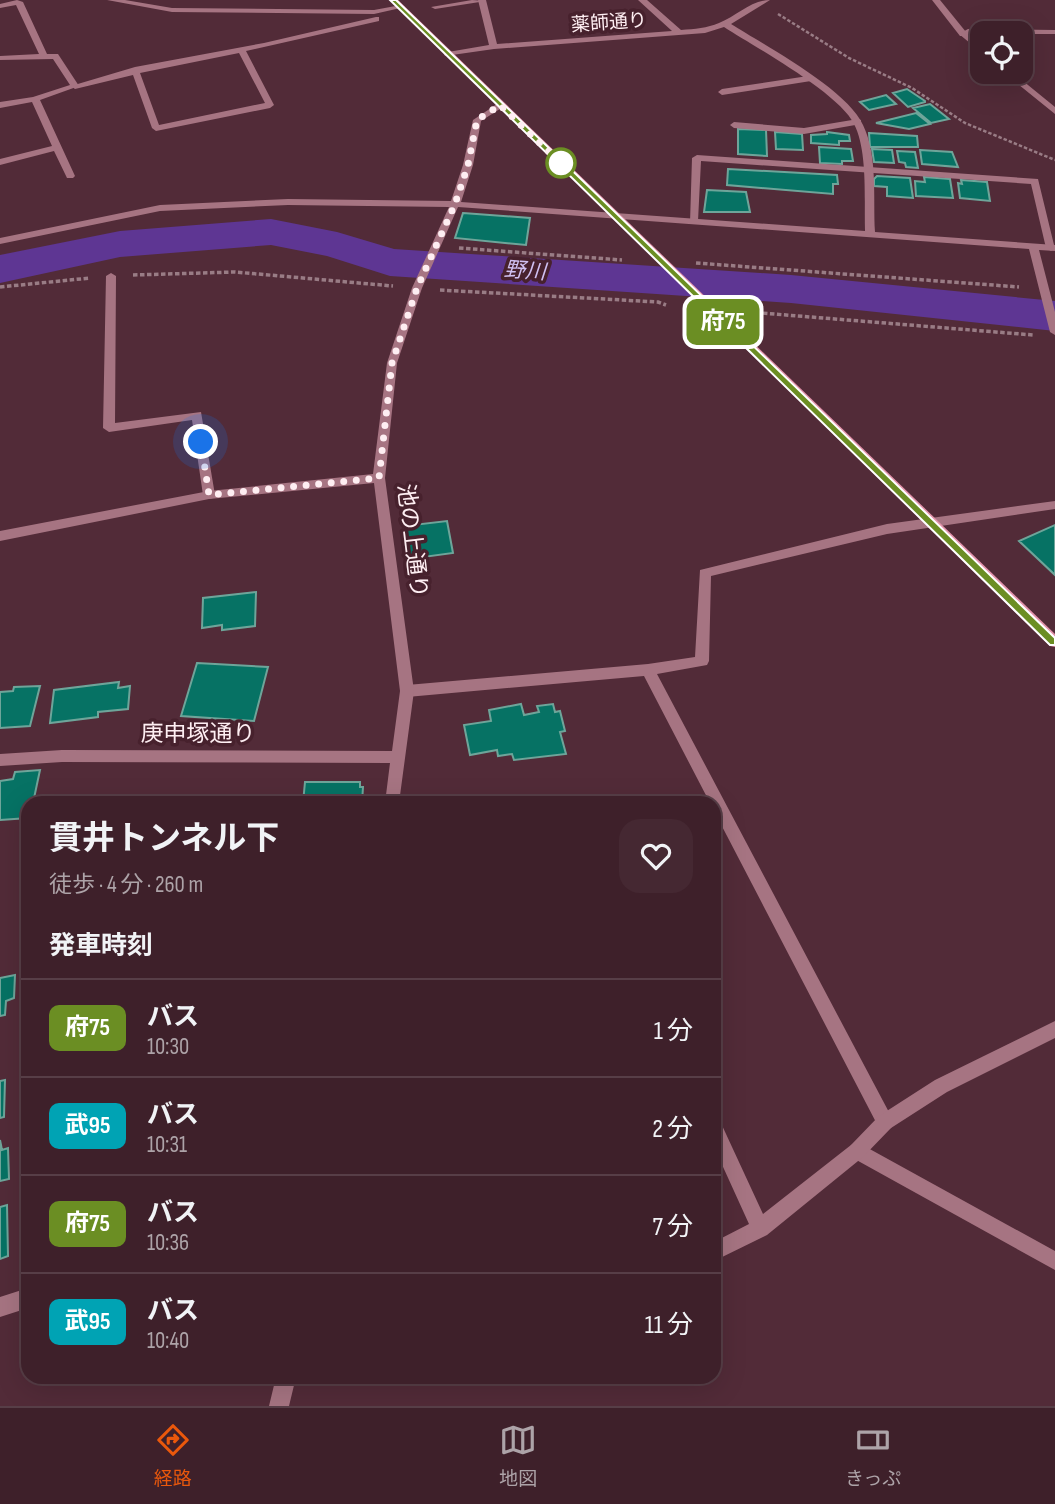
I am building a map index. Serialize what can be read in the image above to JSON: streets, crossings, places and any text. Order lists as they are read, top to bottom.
{
  "streets": {
    "street": ["薬師通り", "池の上通り", "庚申塚通り"]
  },
  "crossings": [
    ["池の上通り", "庚申塚通り"]
  ],
  "water": ["野川"],
  "lines": ["bus line 府75"],
  "page": {
    "on_map": "府75",
    "heading": [
      ["貫井トンネル下", "徒歩 · 4 分 · 260 m"],
      "発車時刻"
    ],
    "list": [
      {
        "mark": "府75",
        "name": "バス",
        "note": "10:30",
        "value": "1 分"
      },
      {
        "mark": "武95",
        "name": "バス",
        "note": "10:31",
        "value": "2 分"
      },
      {
        "mark": "府75",
        "name": "バス",
        "note": "10:36",
        "value": "7 分"
      },
      {
        "mark": "武95",
        "name": "バス",
        "note": "10:40",
        "value": "11 分"
      }
    ],
    "tabs": ["経路", "地図", "きっぷ"]
  }
}
